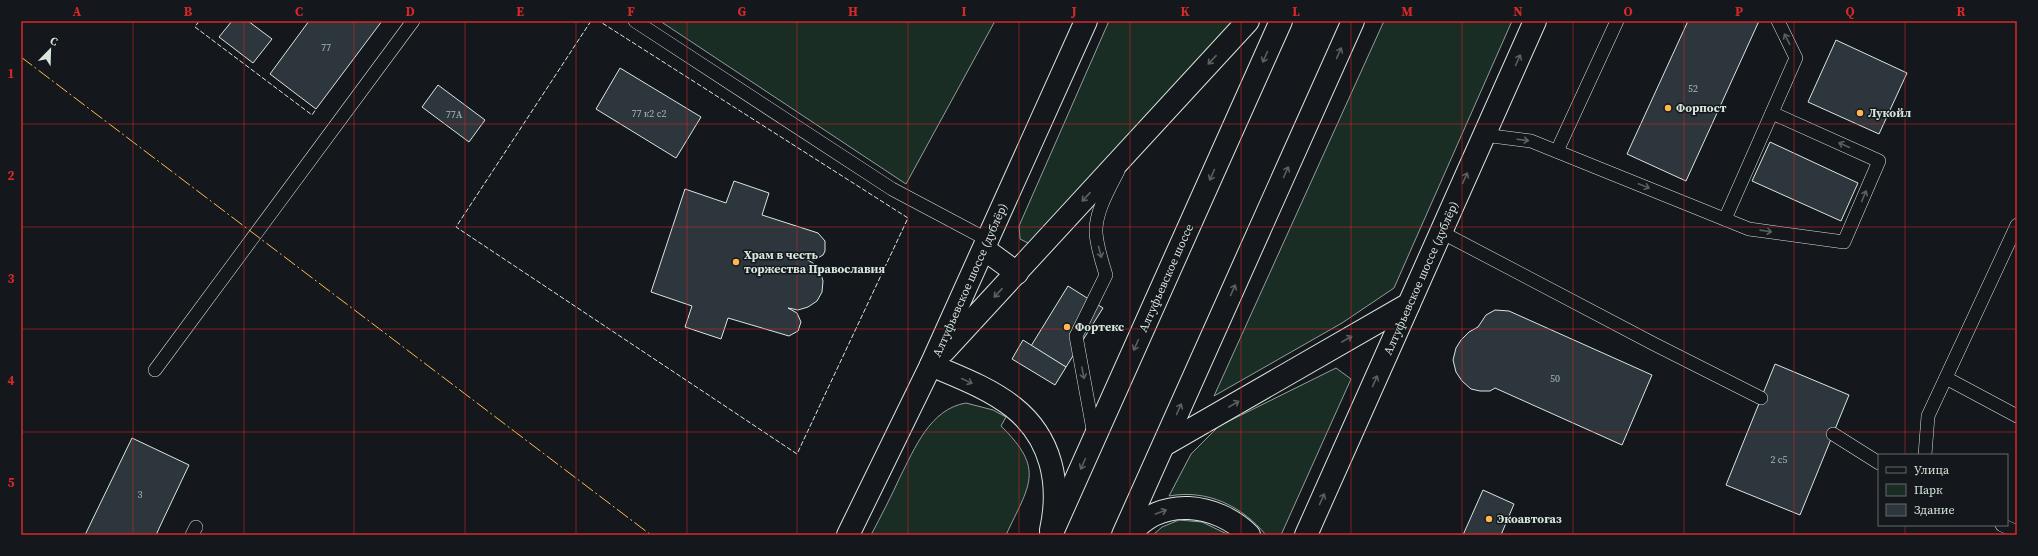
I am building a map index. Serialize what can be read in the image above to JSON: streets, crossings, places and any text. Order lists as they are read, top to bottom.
{
  "streets": {
    "main road": ["Алтуфьевское шоссе", "Алтуфьевское шоссе (дублёр)"]
  },
  "places": [
    "Форпост",
    "Лукойл",
    "Храм в честь торжества Православия",
    "Фортекс",
    "Экоавтогаз"
  ],
  "house_numbers": [
    "77",
    "52",
    "77 к2 с2",
    "77А",
    "50",
    "2 с5",
    "3"
  ],
  "legend": ["Улица", "Парк", "Здание"],
  "north": "top right",
  "grid": {
    "columns": [
      "A",
      "B",
      "C",
      "D",
      "E",
      "F",
      "G",
      "H",
      "I",
      "J",
      "K",
      "L",
      "M",
      "N",
      "O",
      "P",
      "Q",
      "R"
    ],
    "rows": [
      "1",
      "2",
      "3",
      "4",
      "5"
    ]
  }
}
